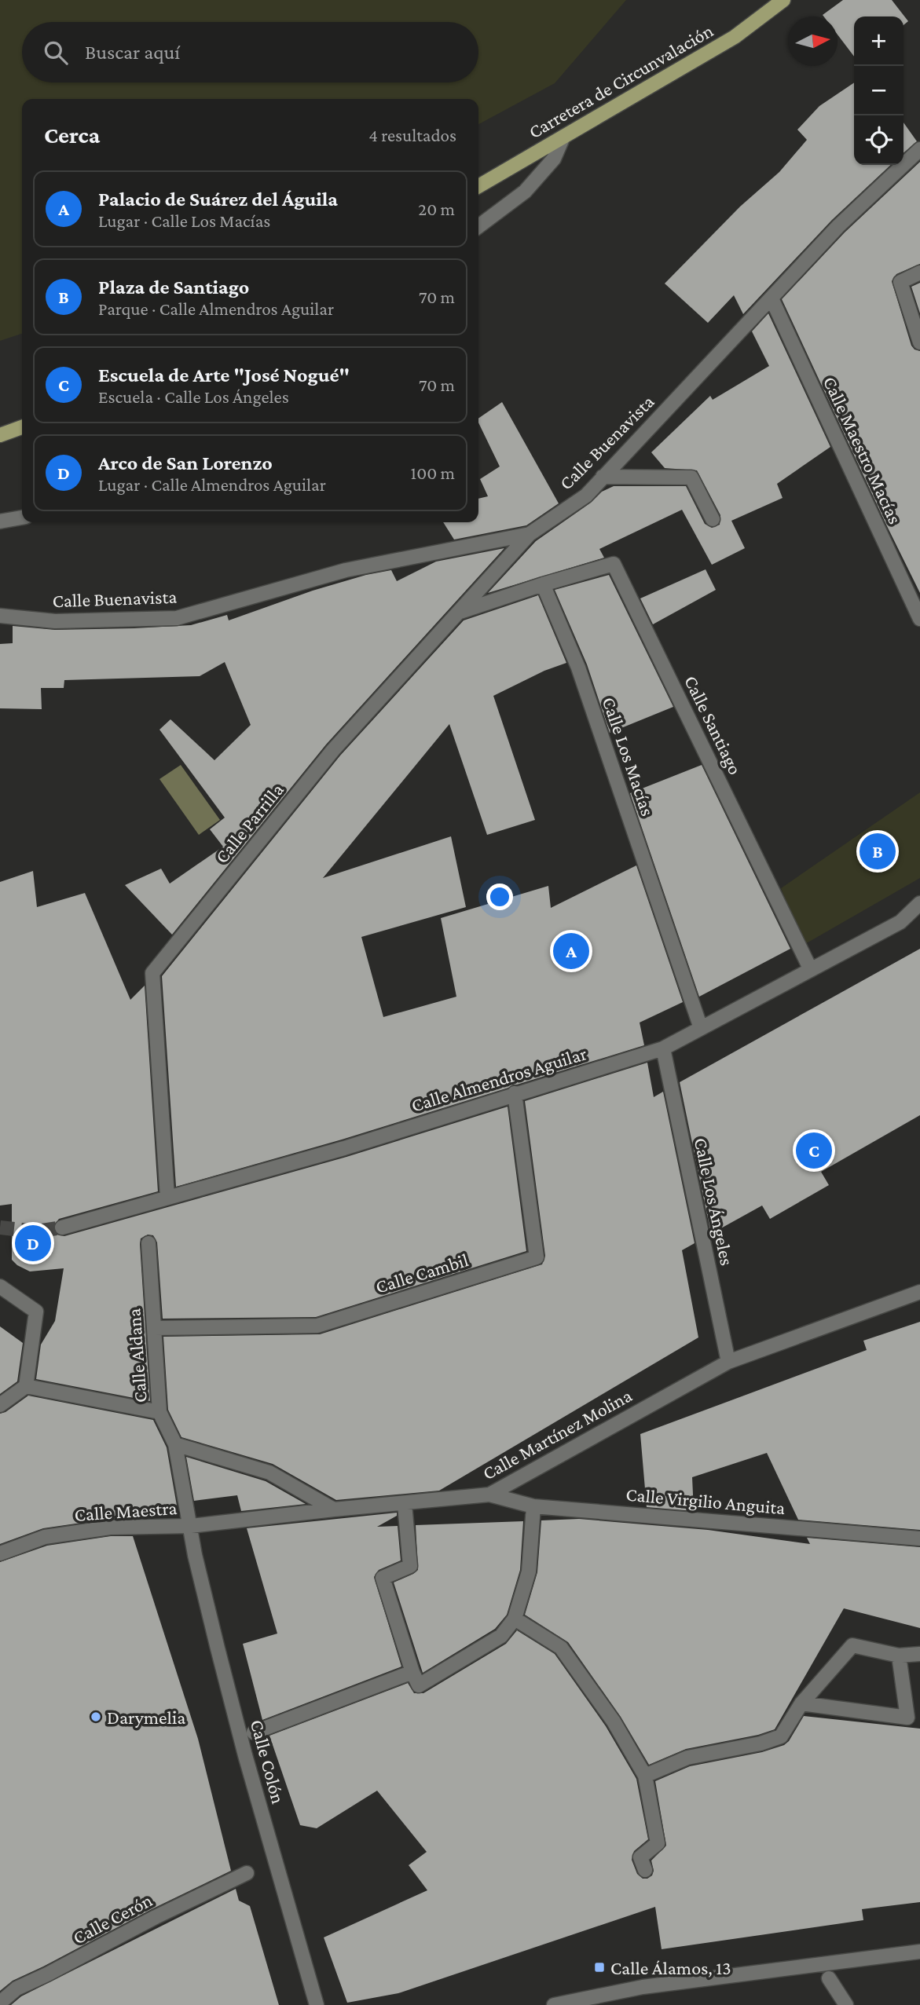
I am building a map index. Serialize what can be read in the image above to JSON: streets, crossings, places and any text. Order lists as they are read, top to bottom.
{
  "streets": {
    "main road": ["Carretera de Circunvalación"],
    "street": [
      "Calle Buenavista",
      "Calle Maestro Macías",
      "Calle Santiago",
      "Calle Los Macías",
      "Calle Parrilla",
      "Calle Almendros Aguilar",
      "Calle Los Ángeles",
      "Calle Cambil",
      "Calle Aldana",
      "Calle Martínez Molina",
      "Calle Virgilio Anguita",
      "Calle Maestra",
      "Calle Colón",
      "Calle Cerón"
    ]
  },
  "crossings": [
    ["Calle Buenavista", "Calle Maestro Macías"],
    ["Calle Buenavista", "Calle Parrilla"],
    ["Calle Santiago", "Calle Los Macías"],
    ["Calle Santiago", "Calle Almendros Aguilar"],
    ["Calle Los Macías", "Calle Almendros Aguilar"],
    ["Calle Parrilla", "Calle Almendros Aguilar"],
    ["Calle Almendros Aguilar", "Calle Los Ángeles"],
    ["Calle Almendros Aguilar", "Calle Cambil"],
    ["Calle Los Ángeles", "Calle Martínez Molina"],
    ["Calle Cambil", "Calle Aldana"],
    ["Calle Aldana", "Calle Martínez Molina"],
    ["Calle Aldana", "Calle Maestra"],
    ["Calle Aldana", "Calle Colón"],
    ["Calle Martínez Molina", "Calle Virgilio Anguita"],
    ["Calle Martínez Molina", "Calle Maestra"],
    ["Calle Martínez Molina", "Calle Colón"],
    ["Calle Maestra", "Calle Colón"]
  ],
  "places": {
    "other": ["Darymelia"],
    "transit": ["Calle Álamos, 13"]
  },
  "north": "right",
  "page": {
    "map_buttons": ["+", "−"],
    "search": "Buscar aquí",
    "heading": ["Cerca", "4 resultados"],
    "list": [
      {
        "mark": "A",
        "name": "Palacio de Suárez del Águila",
        "note": "Lugar · Calle Los Macías",
        "value": "20 m"
      },
      {
        "mark": "B",
        "name": "Plaza de Santiago",
        "note": "Parque · Calle Almendros Aguilar",
        "value": "70 m"
      },
      {
        "mark": "C",
        "name": "Escuela de Arte \"José Nogué\"",
        "note": "Escuela · Calle Los Ángeles",
        "value": "70 m"
      },
      {
        "mark": "D",
        "name": "Arco de San Lorenzo",
        "note": "Lugar · Calle Almendros Aguilar",
        "value": "100 m"
      }
    ],
    "pins": [
      "B",
      "A",
      "C",
      "D"
    ]
  }
}
